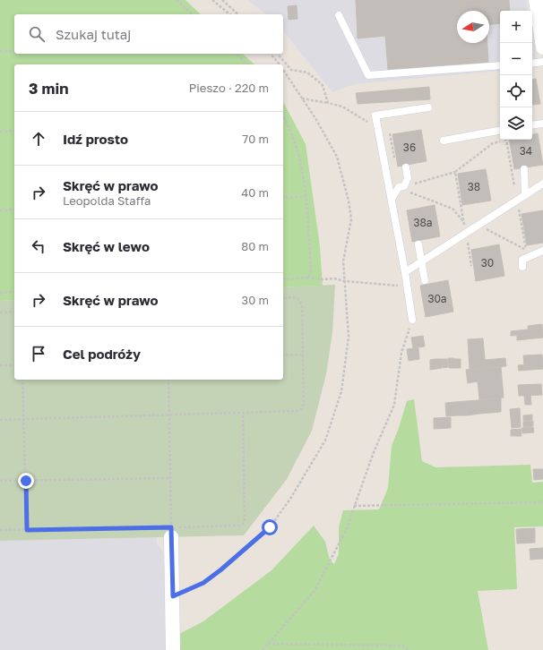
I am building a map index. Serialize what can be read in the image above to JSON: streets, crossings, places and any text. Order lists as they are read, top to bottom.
{
  "house_numbers": [
    "36",
    "34",
    "38",
    "38a",
    "30",
    "30a"
  ],
  "north": "left",
  "page": {
    "map_buttons": ["+", "−"],
    "search": "Szukaj tutaj",
    "heading": ["3 min", "Pieszo · 220 m"],
    "list": [
      ["Idź prosto", "70 m"],
      ["Skręć w prawo", "Leopolda Staffa", "40 m"],
      ["Skręć w lewo", "80 m"],
      ["Skręć w prawo", "30 m"],
      "Cel podróży"
    ]
  }
}
